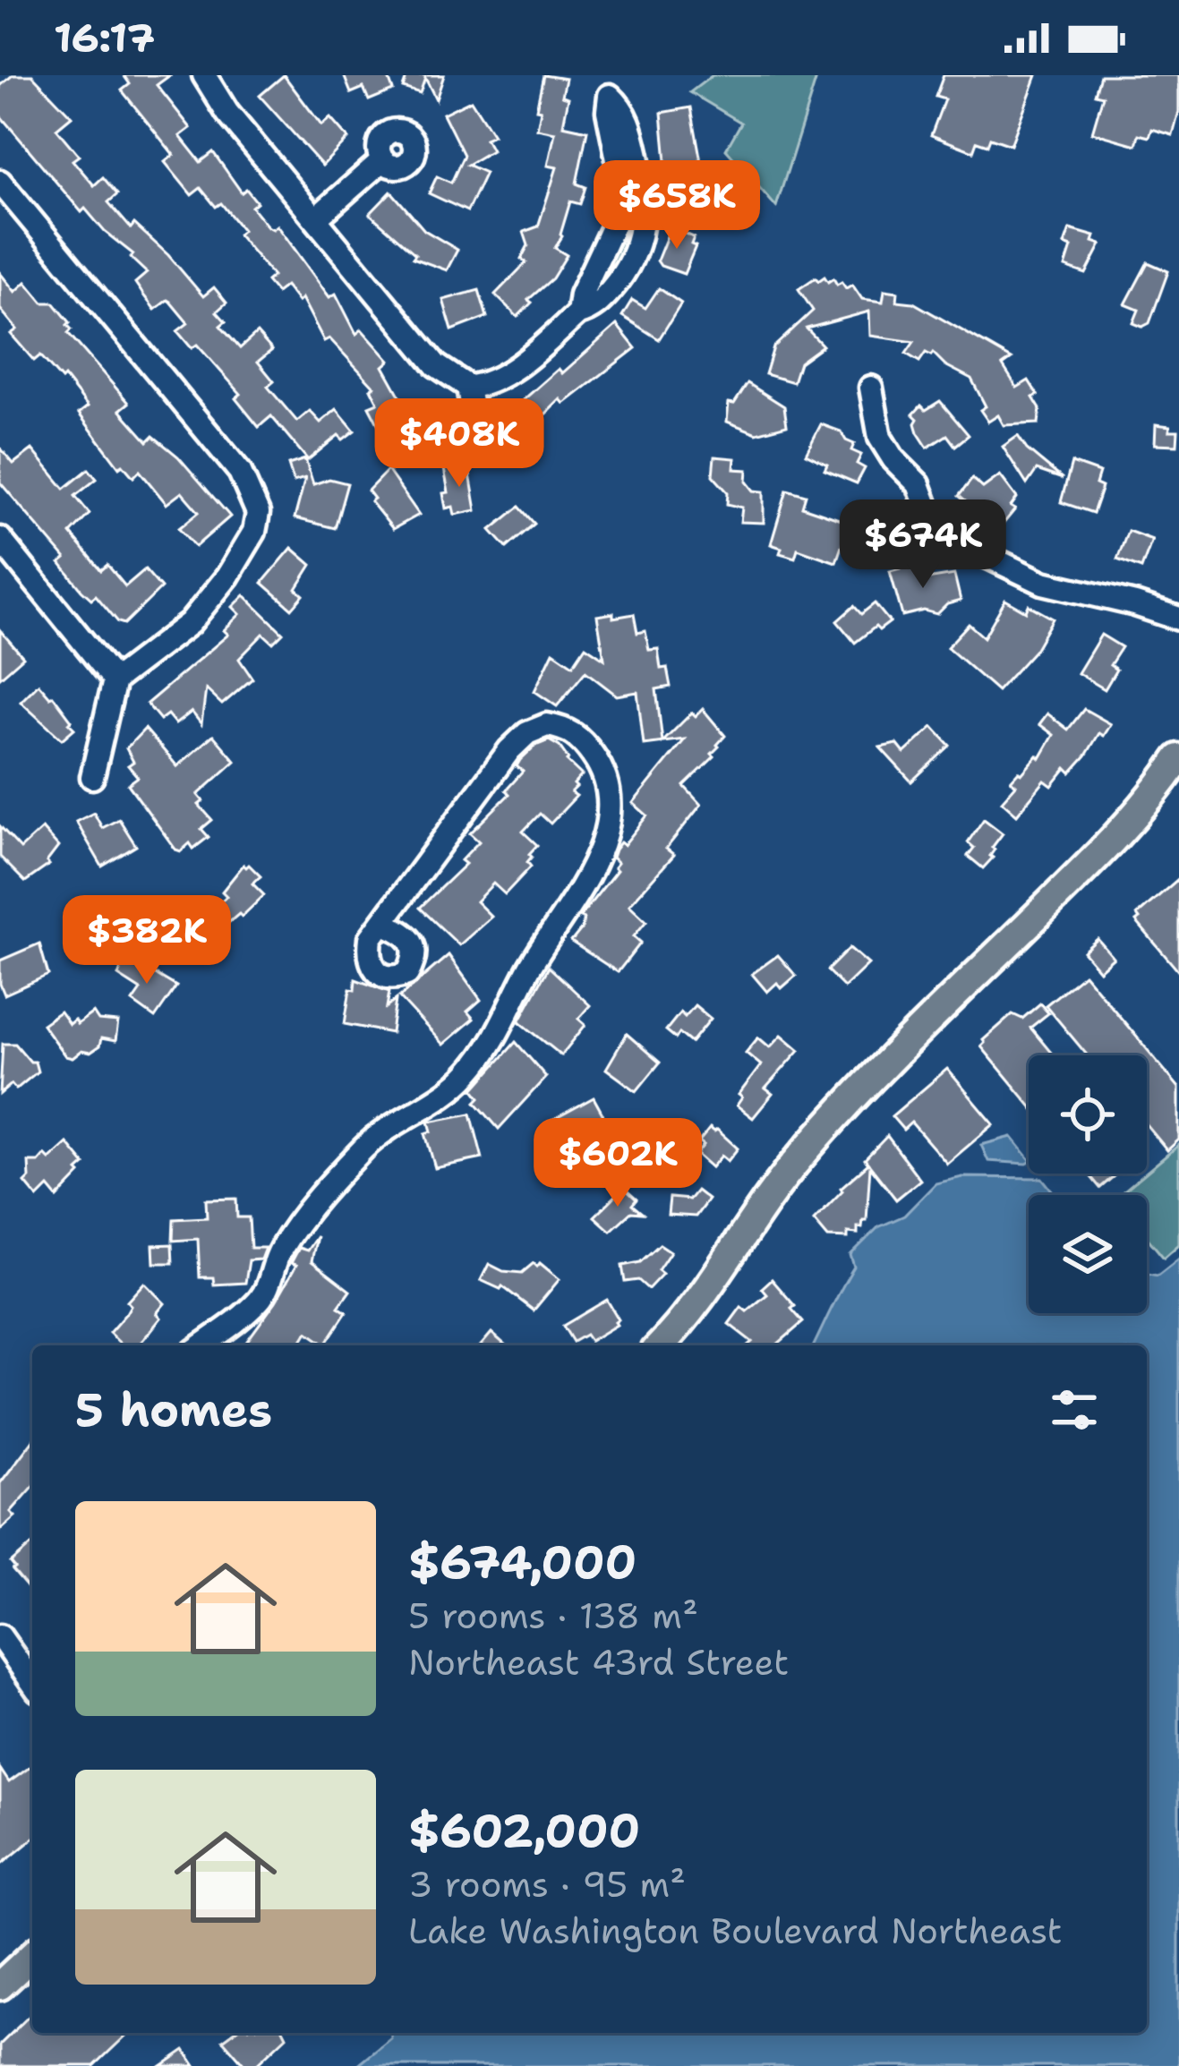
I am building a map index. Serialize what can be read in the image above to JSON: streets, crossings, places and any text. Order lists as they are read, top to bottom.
{
  "page": {
    "status": "16:17",
    "price": [
      "$658K",
      "$408K",
      "$674K",
      "$382K",
      "$602K"
    ],
    "heading": "5 homes",
    "list": [
      {
        "name": "$674,000",
        "note": "5 rooms · 138 m² · Northeast 43rd Street"
      },
      {
        "name": "$602,000",
        "note": "3 rooms · 95 m² · Lake Washington Boulevard Northeast"
      }
    ]
  }
}
